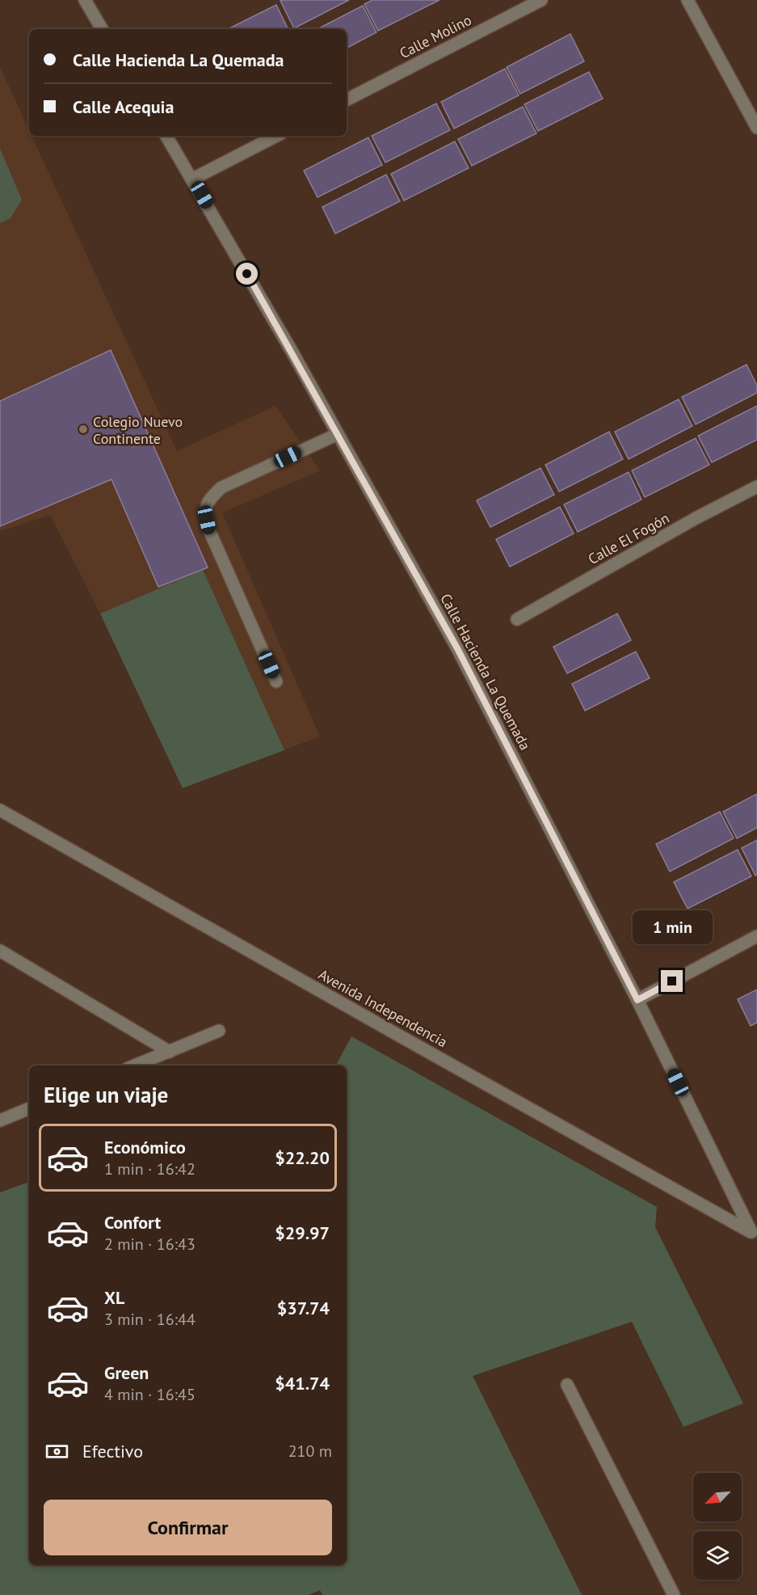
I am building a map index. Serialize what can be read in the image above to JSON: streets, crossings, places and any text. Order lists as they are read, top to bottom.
{
  "streets": {
    "street": [
      "Calle Molino",
      "Calle El Fogón",
      "Calle Hacienda La Quemada",
      "Avenida Independencia"
    ]
  },
  "crossings": [
    ["Calle Hacienda La Quemada", "Avenida Independencia"]
  ],
  "places": ["Colegio Nuevo Continente"],
  "north": "bottom left",
  "page": {
    "banner": ["Calle Hacienda La Quemada", "Calle Acequia"],
    "bubble": "1 min",
    "heading": "Elige un viaje",
    "list": [
      {
        "name": "Económico",
        "note": "1 min · 16:42",
        "value": "$22.20"
      },
      {
        "name": "Confort",
        "note": "2 min · 16:43",
        "value": "$29.97"
      },
      {
        "name": "XL",
        "note": "3 min · 16:44",
        "value": "$37.74"
      },
      {
        "name": "Green",
        "note": "4 min · 16:45",
        "value": "$41.74"
      }
    ],
    "pay": ["Efectivo", "210 m"],
    "buttons": "Confirmar"
  }
}
